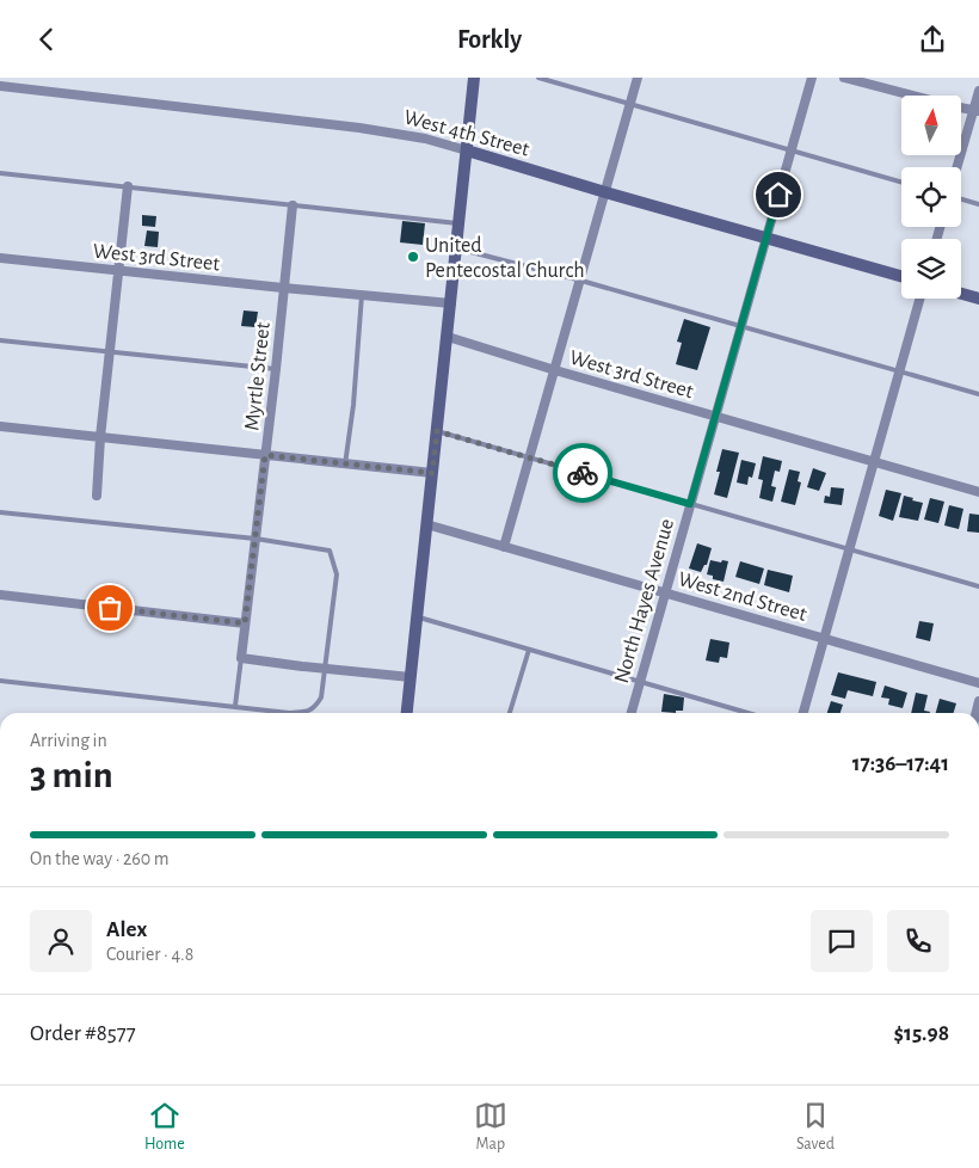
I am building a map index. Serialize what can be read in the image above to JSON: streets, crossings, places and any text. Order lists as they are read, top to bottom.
{
  "streets": {
    "main road": ["West 4th Street"],
    "street": [
      "West 3rd Street",
      "Myrtle Street",
      "West 2nd Street",
      "North Hayes Avenue"
    ]
  },
  "crossings": [
    ["West 4th Street", "North Hayes Avenue"],
    ["West 3rd Street", "Myrtle Street"],
    ["West 3rd Street", "North Hayes Avenue"],
    ["West 2nd Street", "North Hayes Avenue"]
  ],
  "places": ["United Pentecostal Church"],
  "north": "top",
  "page": {
    "header": "Forkly",
    "heading": ["3 min", "Arriving in", "17:36–17:41"],
    "panel": [
      "Alex",
      "Courier · 4.8",
      "Order #8577",
      "$15.98"
    ],
    "bar": "On the way · 260 m",
    "tabs": ["Home", "Map", "Saved"]
  }
}
